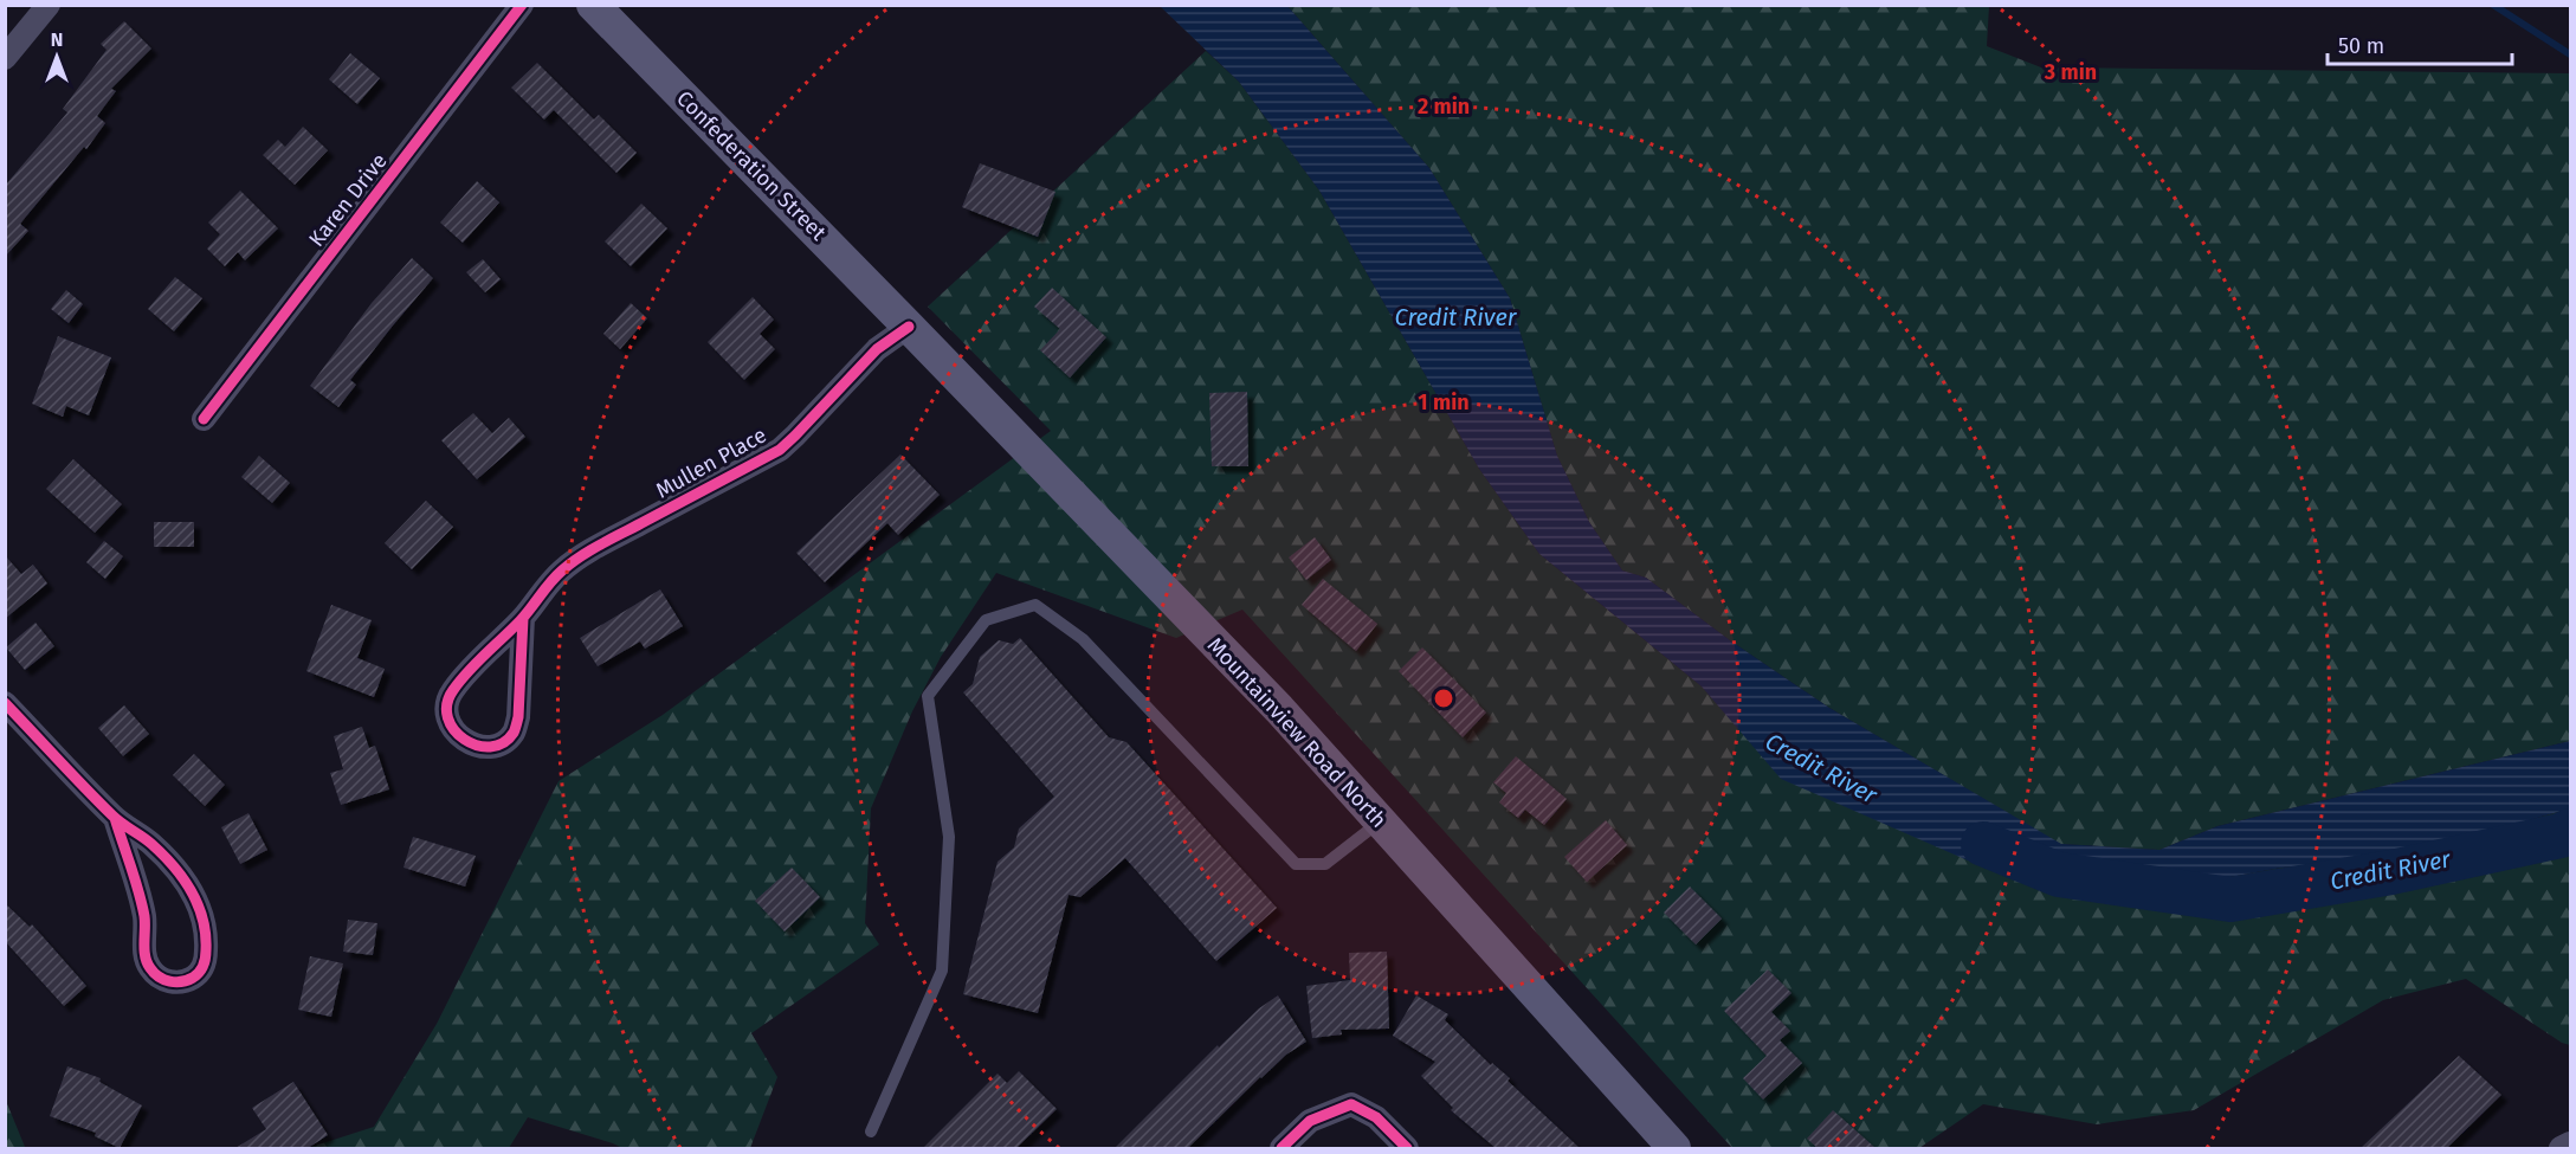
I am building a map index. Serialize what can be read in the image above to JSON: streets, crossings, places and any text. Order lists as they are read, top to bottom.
{
  "streets": {
    "main road": ["Confederation Street", "Mountainview Road North"],
    "street": ["Karen Drive", "Mullen Place"]
  },
  "crossings": [
    ["Confederation Street", "Mullen Place"],
    ["Confederation Street", "Mountainview Road North"],
    ["Mullen Place", "Mountainview Road North"]
  ],
  "water": ["Credit River"],
  "scale_bar": "50 m",
  "north": "top",
  "rings": ["3 min", "2 min", "1 min"]
}
